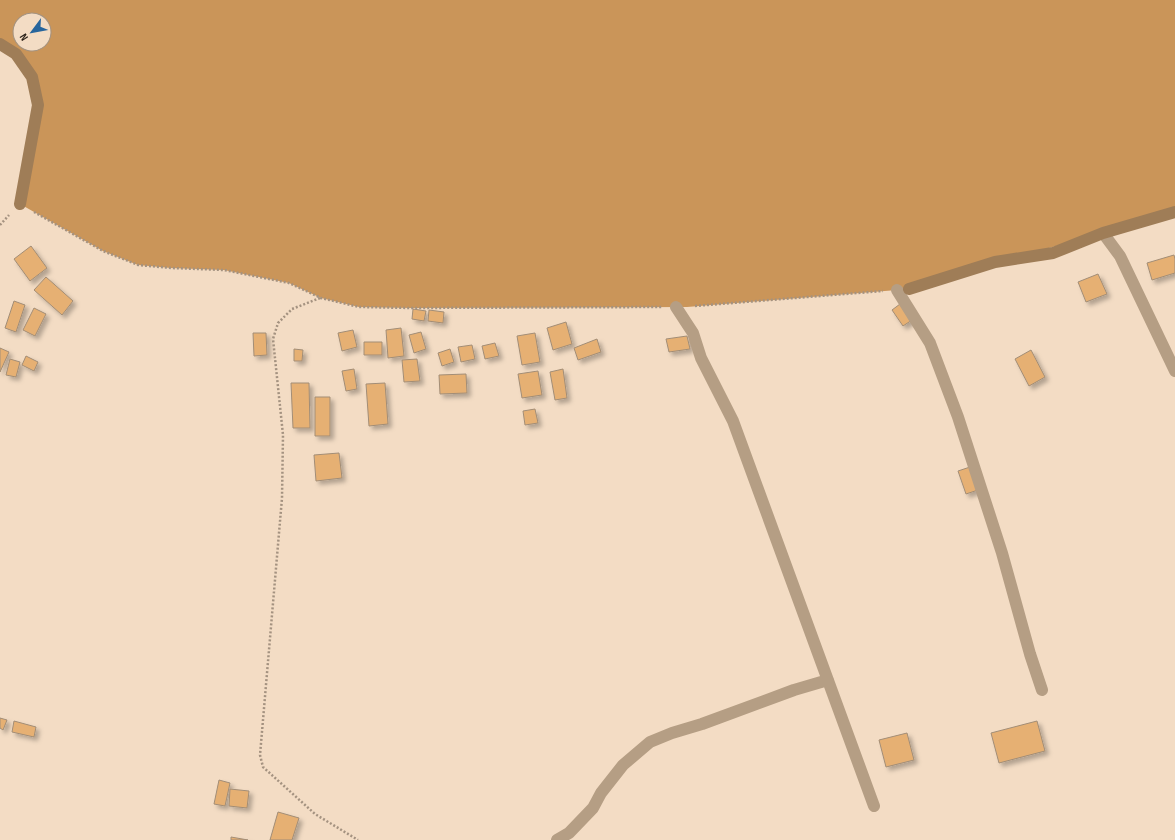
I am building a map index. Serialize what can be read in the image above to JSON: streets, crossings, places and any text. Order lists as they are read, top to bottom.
{
  "north": "bottom left"
}
